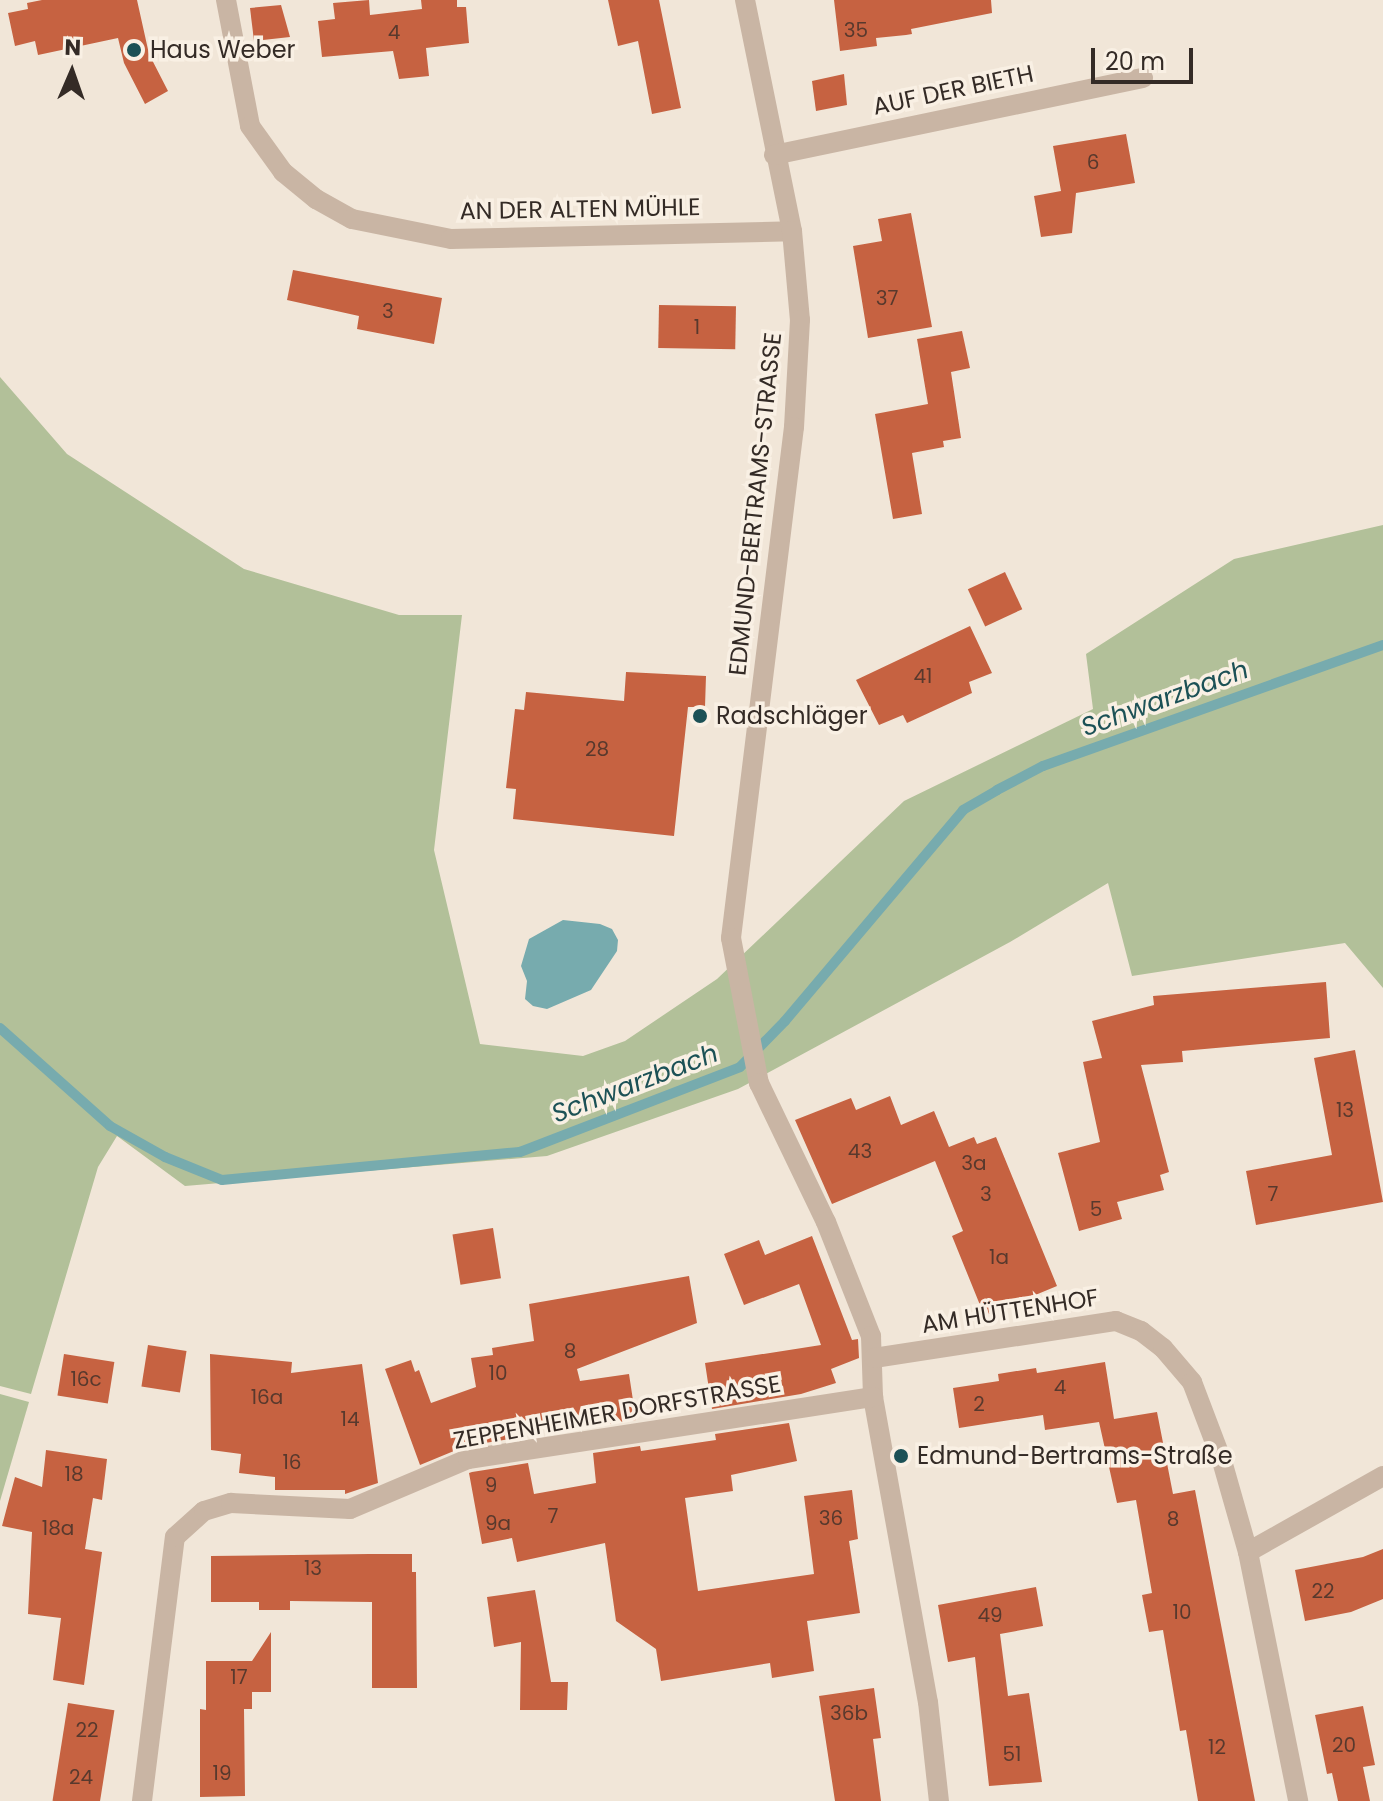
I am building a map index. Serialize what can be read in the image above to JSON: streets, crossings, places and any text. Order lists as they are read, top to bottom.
{
  "streets": {
    "street": [
      "AUF DER BIETH",
      "AN DER ALTEN MÜHLE",
      "EDMUND-BERTRAMS-STRASSE",
      "AM HÜTTENHOF",
      "ZEPPENHEIMER DORFSTRASSE"
    ]
  },
  "crossings": [
    ["AUF DER BIETH", "EDMUND-BERTRAMS-STRASSE"],
    ["AN DER ALTEN MÜHLE", "EDMUND-BERTRAMS-STRASSE"],
    ["EDMUND-BERTRAMS-STRASSE", "AM HÜTTENHOF"],
    ["EDMUND-BERTRAMS-STRASSE", "ZEPPENHEIMER DORFSTRASSE"]
  ],
  "water": ["Schwarzbach"],
  "places": ["Haus Weber", "Radschläger", "Edmund-Bertrams-Straße"],
  "house_numbers": [
    "35",
    "4",
    "6",
    "37",
    "3",
    "1",
    "41",
    "28",
    "13",
    "43",
    "3a",
    "3",
    "7",
    "5",
    "1a",
    "8",
    "10",
    "16c",
    "4",
    "16a",
    "2",
    "14",
    "16",
    "18",
    "9",
    "7",
    "36",
    "8",
    "9a",
    "18a",
    "13",
    "22",
    "10",
    "49",
    "17",
    "36b",
    "22",
    "20",
    "12",
    "51",
    "19",
    "24"
  ],
  "scale_bar": "20 m",
  "north": "top"
}
